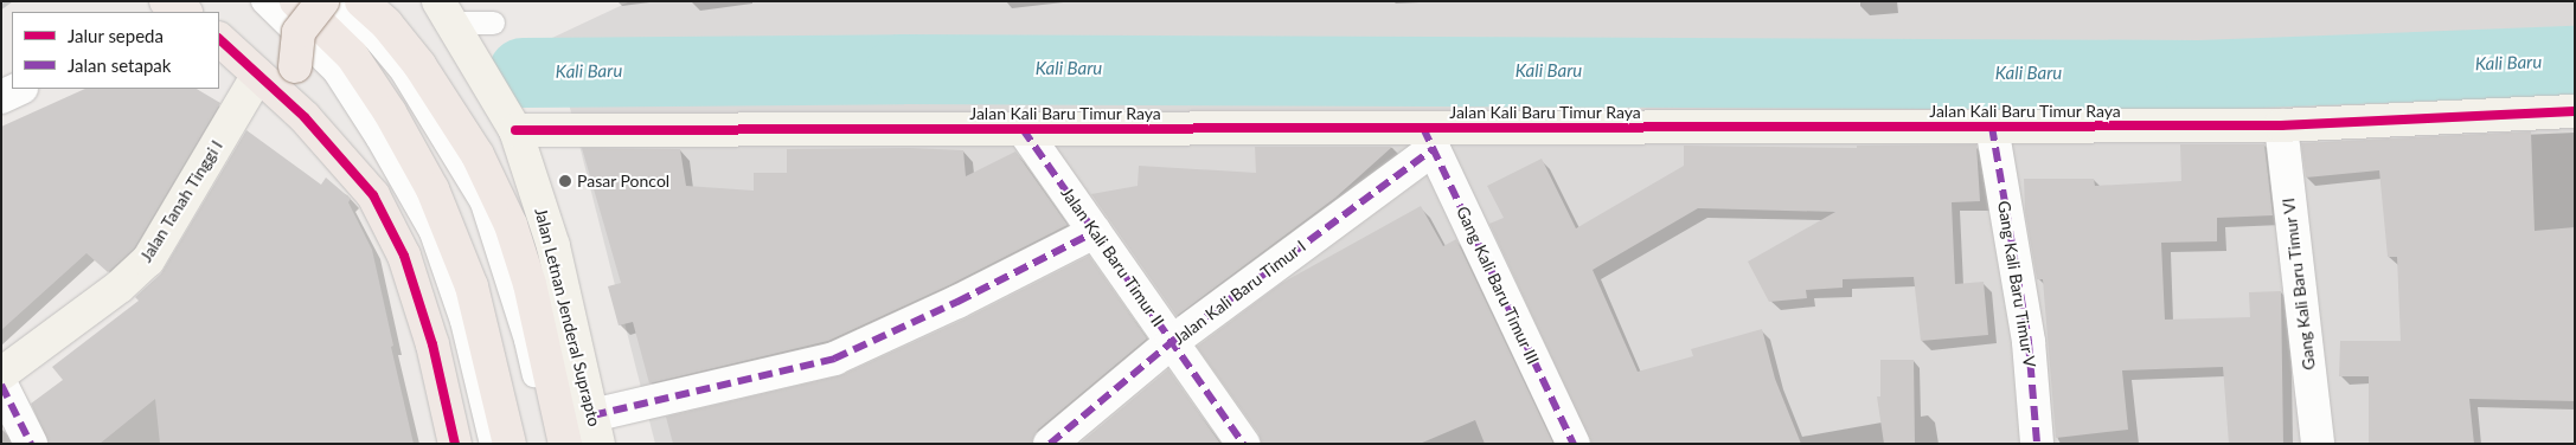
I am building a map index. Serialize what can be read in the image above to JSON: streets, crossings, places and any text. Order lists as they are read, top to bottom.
{
  "streets": {
    "main road": ["Jalan Letnan Jenderal Suprapto"],
    "street": [
      "Jalan Kali Baru Timur Raya",
      "Jalan Tanah Tinggi I",
      "Jalan Kali Baru Timur II",
      "Gang Kali Baru Timur V",
      "Gang Kali Baru Timur VI",
      "Gang Kali Baru Timur III",
      "Jalan Kali Baru Timur I"
    ]
  },
  "crossings": [
    ["Jalan Kali Baru Timur Raya", "Jalan Kali Baru Timur II"],
    ["Jalan Kali Baru Timur Raya", "Gang Kali Baru Timur V"],
    ["Jalan Kali Baru Timur Raya", "Gang Kali Baru Timur VI"],
    ["Jalan Kali Baru Timur Raya", "Gang Kali Baru Timur III"],
    ["Jalan Kali Baru Timur Raya", "Jalan Kali Baru Timur I"],
    ["Jalan Kali Baru Timur Raya", "Jalan Letnan Jenderal Suprapto"],
    ["Jalan Kali Baru Timur II", "Jalan Kali Baru Timur I"],
    ["Gang Kali Baru Timur III", "Jalan Kali Baru Timur I"]
  ],
  "water": ["Kali Baru"],
  "places": ["Pasar Poncol"],
  "legend": ["Jalur sepeda", "Jalan setapak"]
}
